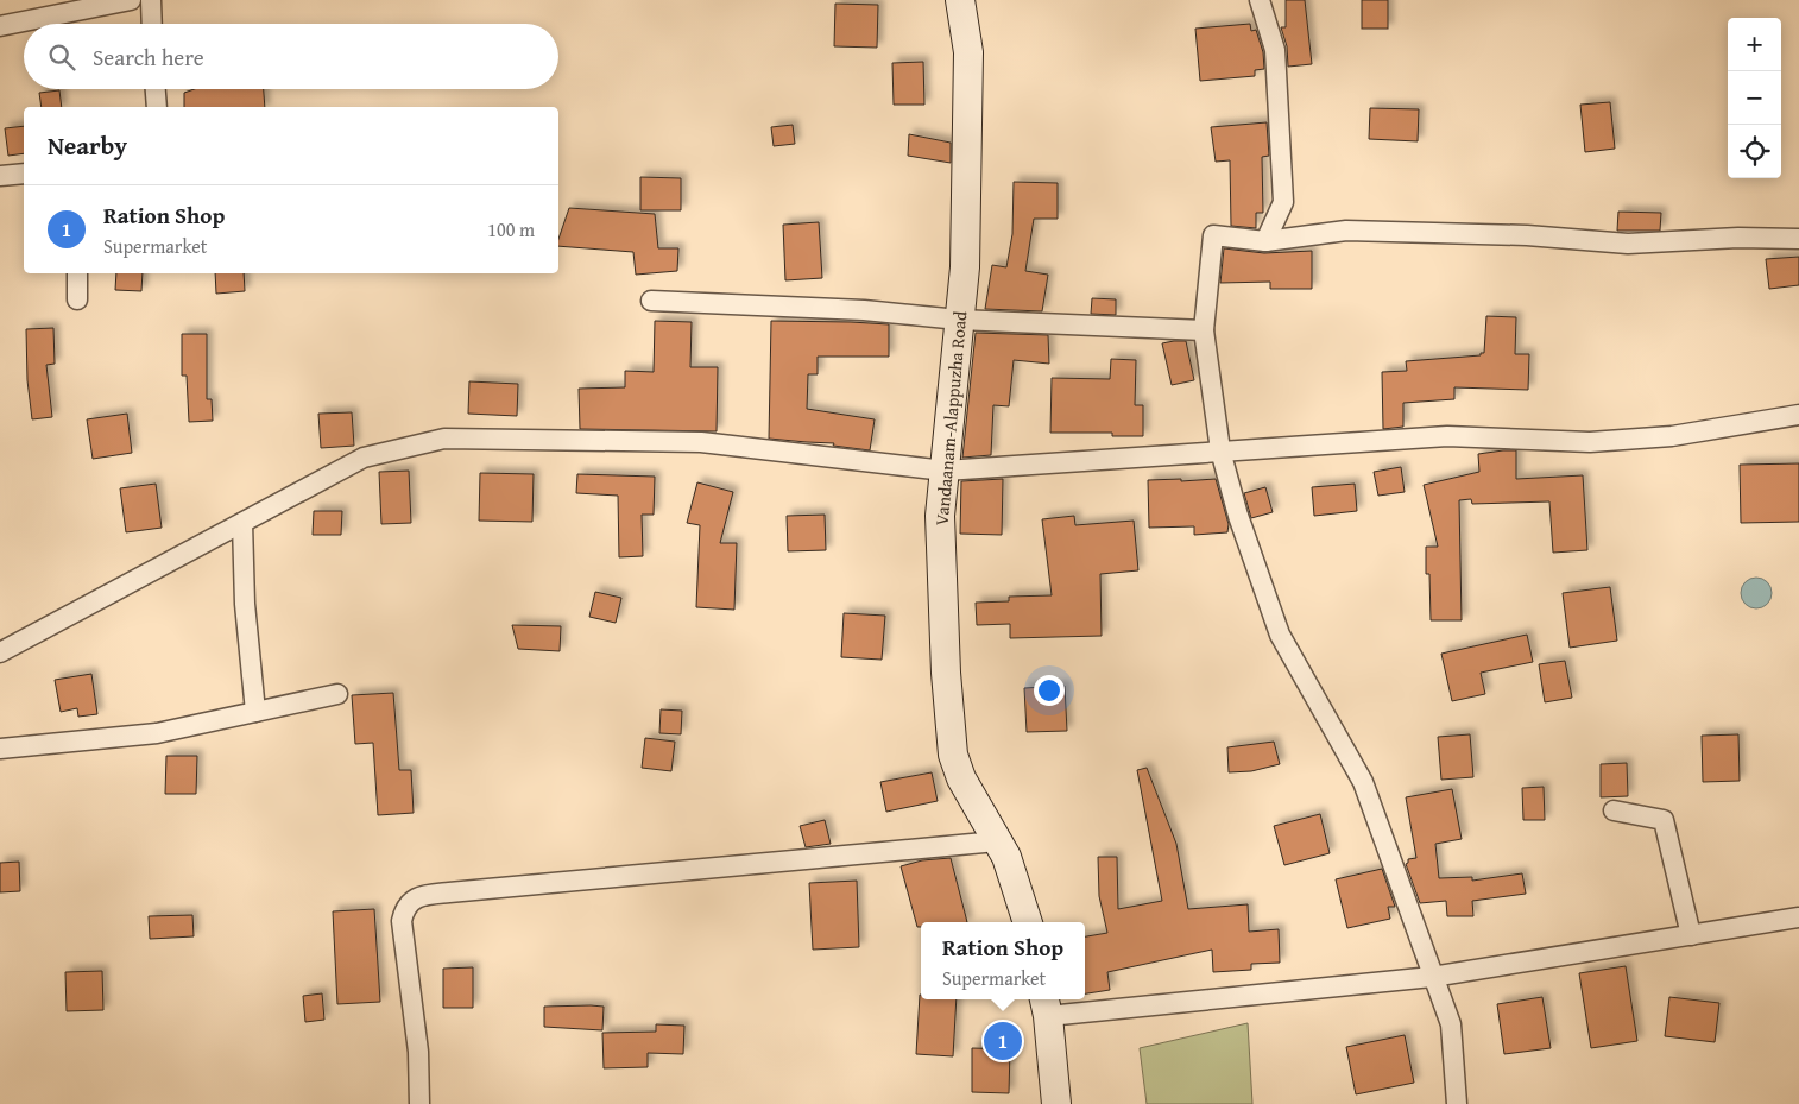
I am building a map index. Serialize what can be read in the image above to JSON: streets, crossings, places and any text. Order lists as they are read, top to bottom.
{
  "streets": {
    "main road": ["Vandaanam-Alappuzha Road"]
  },
  "page": {
    "map_buttons": ["+", "−"],
    "search": "Search here",
    "heading": "Nearby",
    "list": [
      {
        "mark": "1",
        "name": "Ration Shop",
        "note": "Supermarket",
        "value": "100 m"
      }
    ],
    "popup": ["Ration Shop", "Supermarket"],
    "pins": "1"
  }
}
